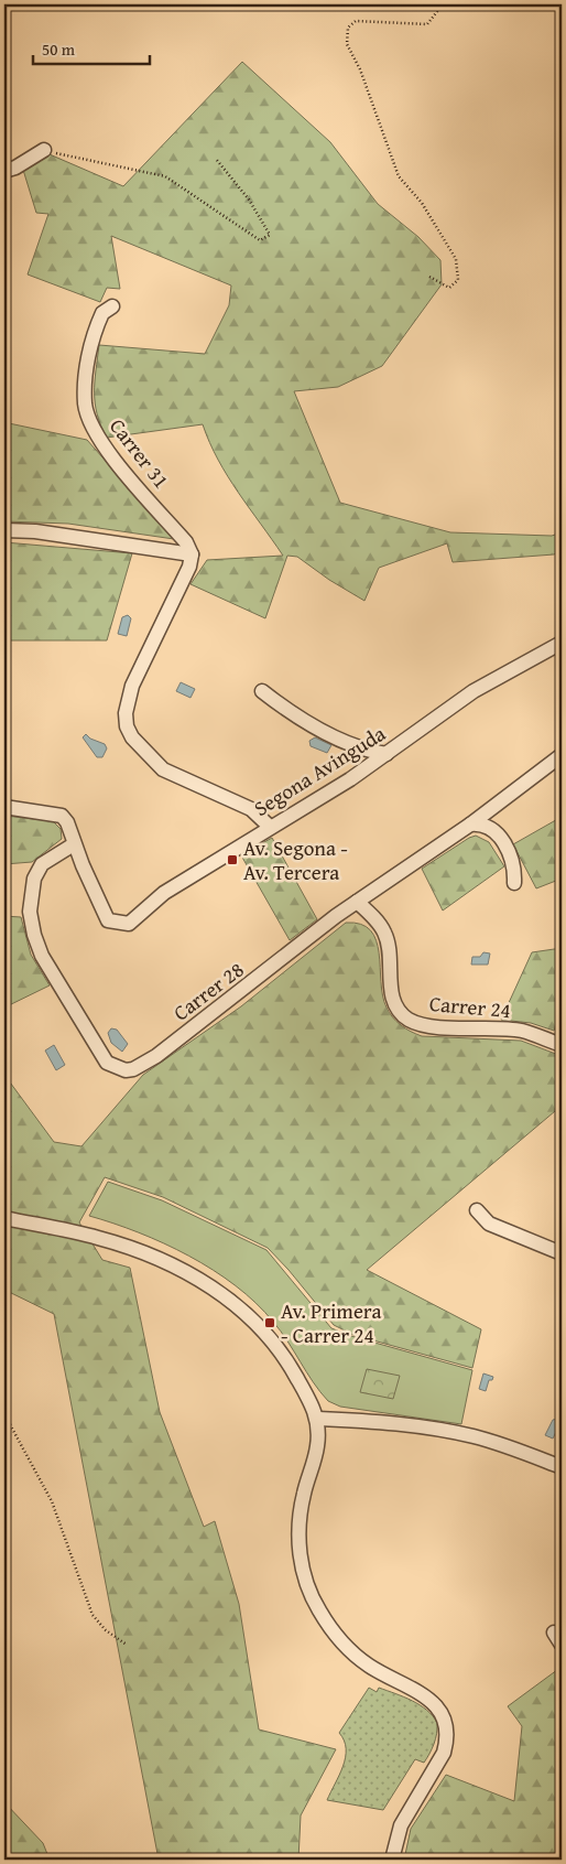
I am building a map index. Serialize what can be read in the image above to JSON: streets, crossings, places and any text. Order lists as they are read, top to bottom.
{
  "streets": {
    "street": [
      "Carrer 31",
      "Segona Avinguda",
      "Carrer 28",
      "Carrer 24"
    ]
  },
  "crossings": [
    ["Segona Avinguda", "Carrer 28"],
    ["Carrer 28", "Carrer 24"]
  ],
  "places": {
    "transit": ["Av. Segona - Av. Tercera", "Av. Primera - Carrer 24"]
  },
  "scale_bar": "50 m"
}
